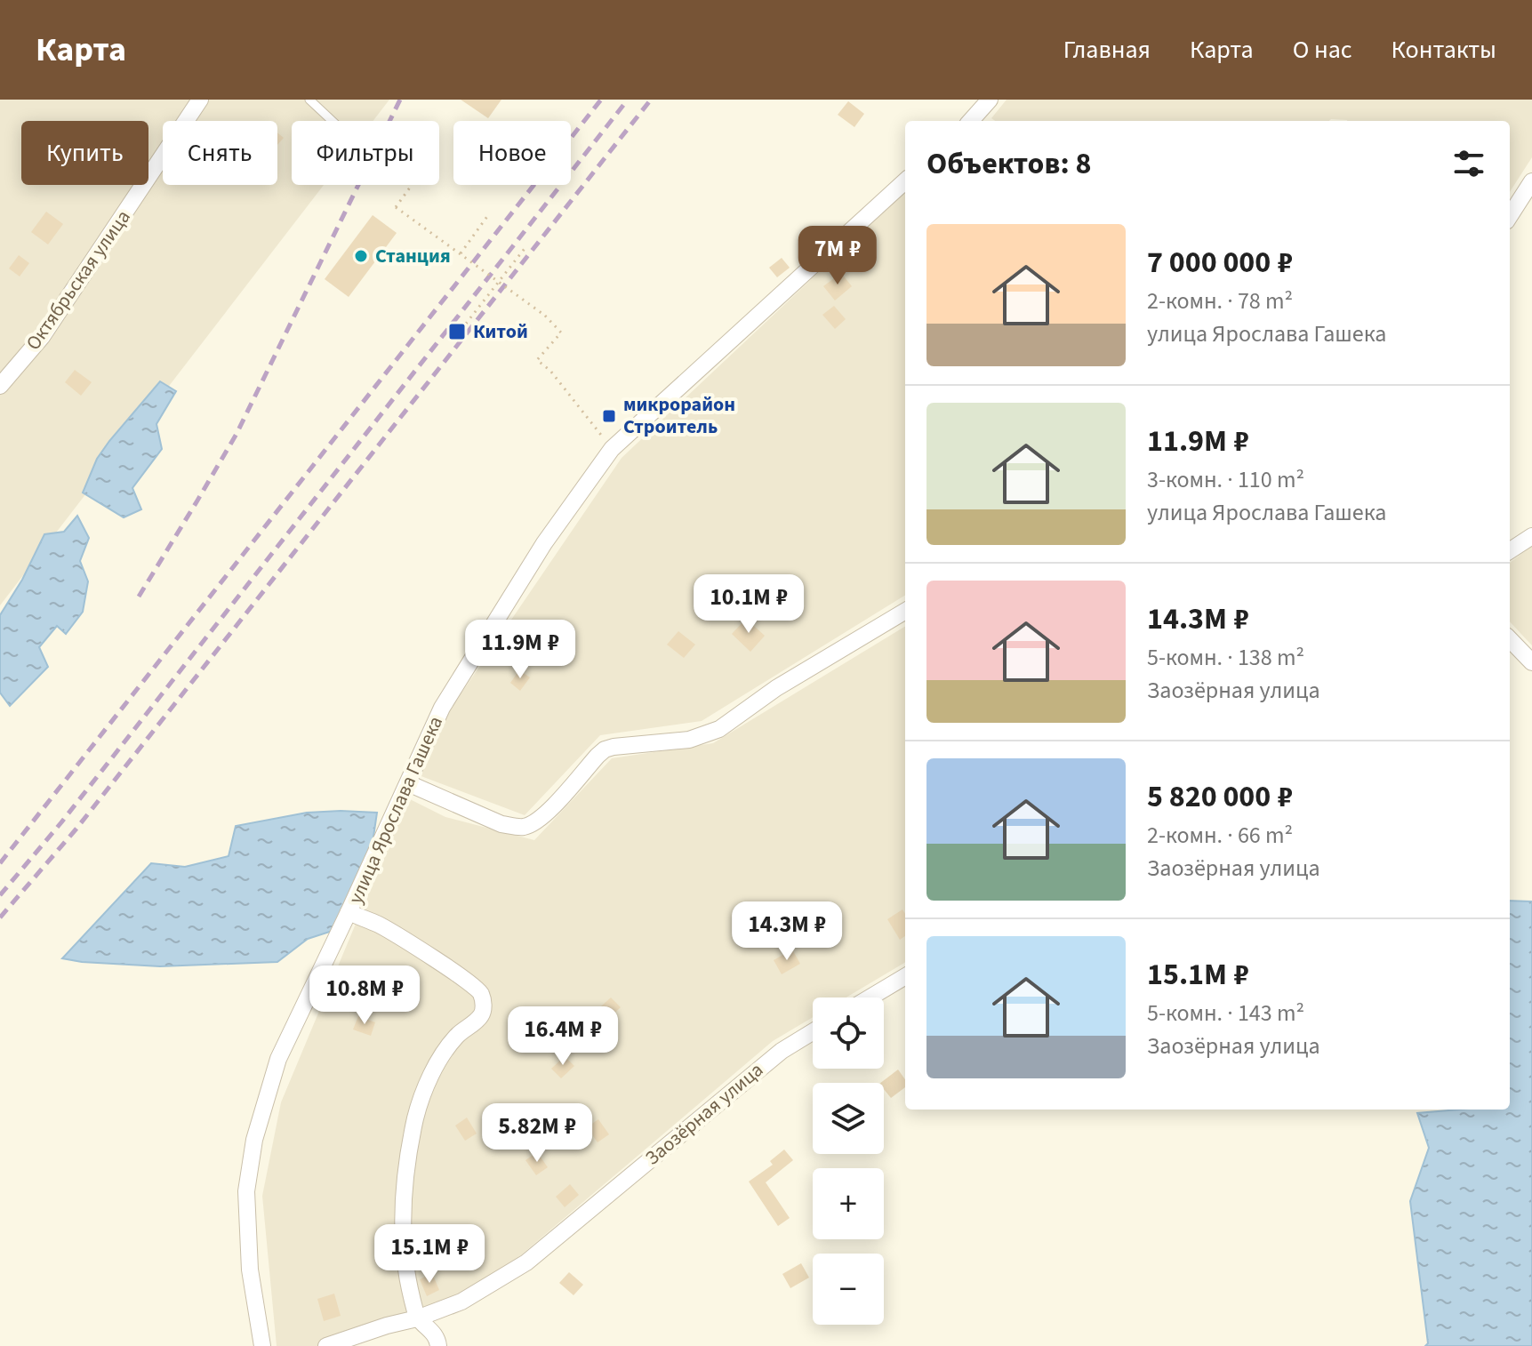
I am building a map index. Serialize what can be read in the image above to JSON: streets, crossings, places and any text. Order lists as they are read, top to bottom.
{
  "streets": {
    "street": ["Октябрьская улица", "улица Ярослава Гашека", "Заозёрная улица"]
  },
  "places": {
    "other": ["Станция"],
    "transit": ["Китой", "микрорайон Строитель"]
  },
  "page": {
    "header": "Карта",
    "nav": [
      "Главная",
      "Карта",
      "О нас",
      "Контакты"
    ],
    "chip": [
      "Купить",
      "Снять",
      "Фильтры",
      "Новое"
    ],
    "heading": "Объектов: 8",
    "list": [
      {
        "name": "7 000 000 ₽",
        "note": "2-комн. · 78 m² · улица Ярослава Гашека"
      },
      {
        "name": "11.9M ₽",
        "note": "3-комн. · 110 m² · улица Ярослава Гашека"
      },
      {
        "name": "14.3M ₽",
        "note": "5-комн. · 138 m² · Заозёрная улица"
      },
      {
        "name": "5 820 000 ₽",
        "note": "2-комн. · 66 m² · Заозёрная улица"
      },
      {
        "name": "15.1M ₽",
        "note": "5-комн. · 143 m² · Заозёрная улица"
      }
    ],
    "price": [
      "7M ₽",
      "10.1M ₽",
      "11.9M ₽",
      "14.3M ₽",
      "10.8M ₽",
      "16.4M ₽",
      "5.82M ₽",
      "15.1M ₽"
    ],
    "map_buttons": ["+", "−"]
  }
}
